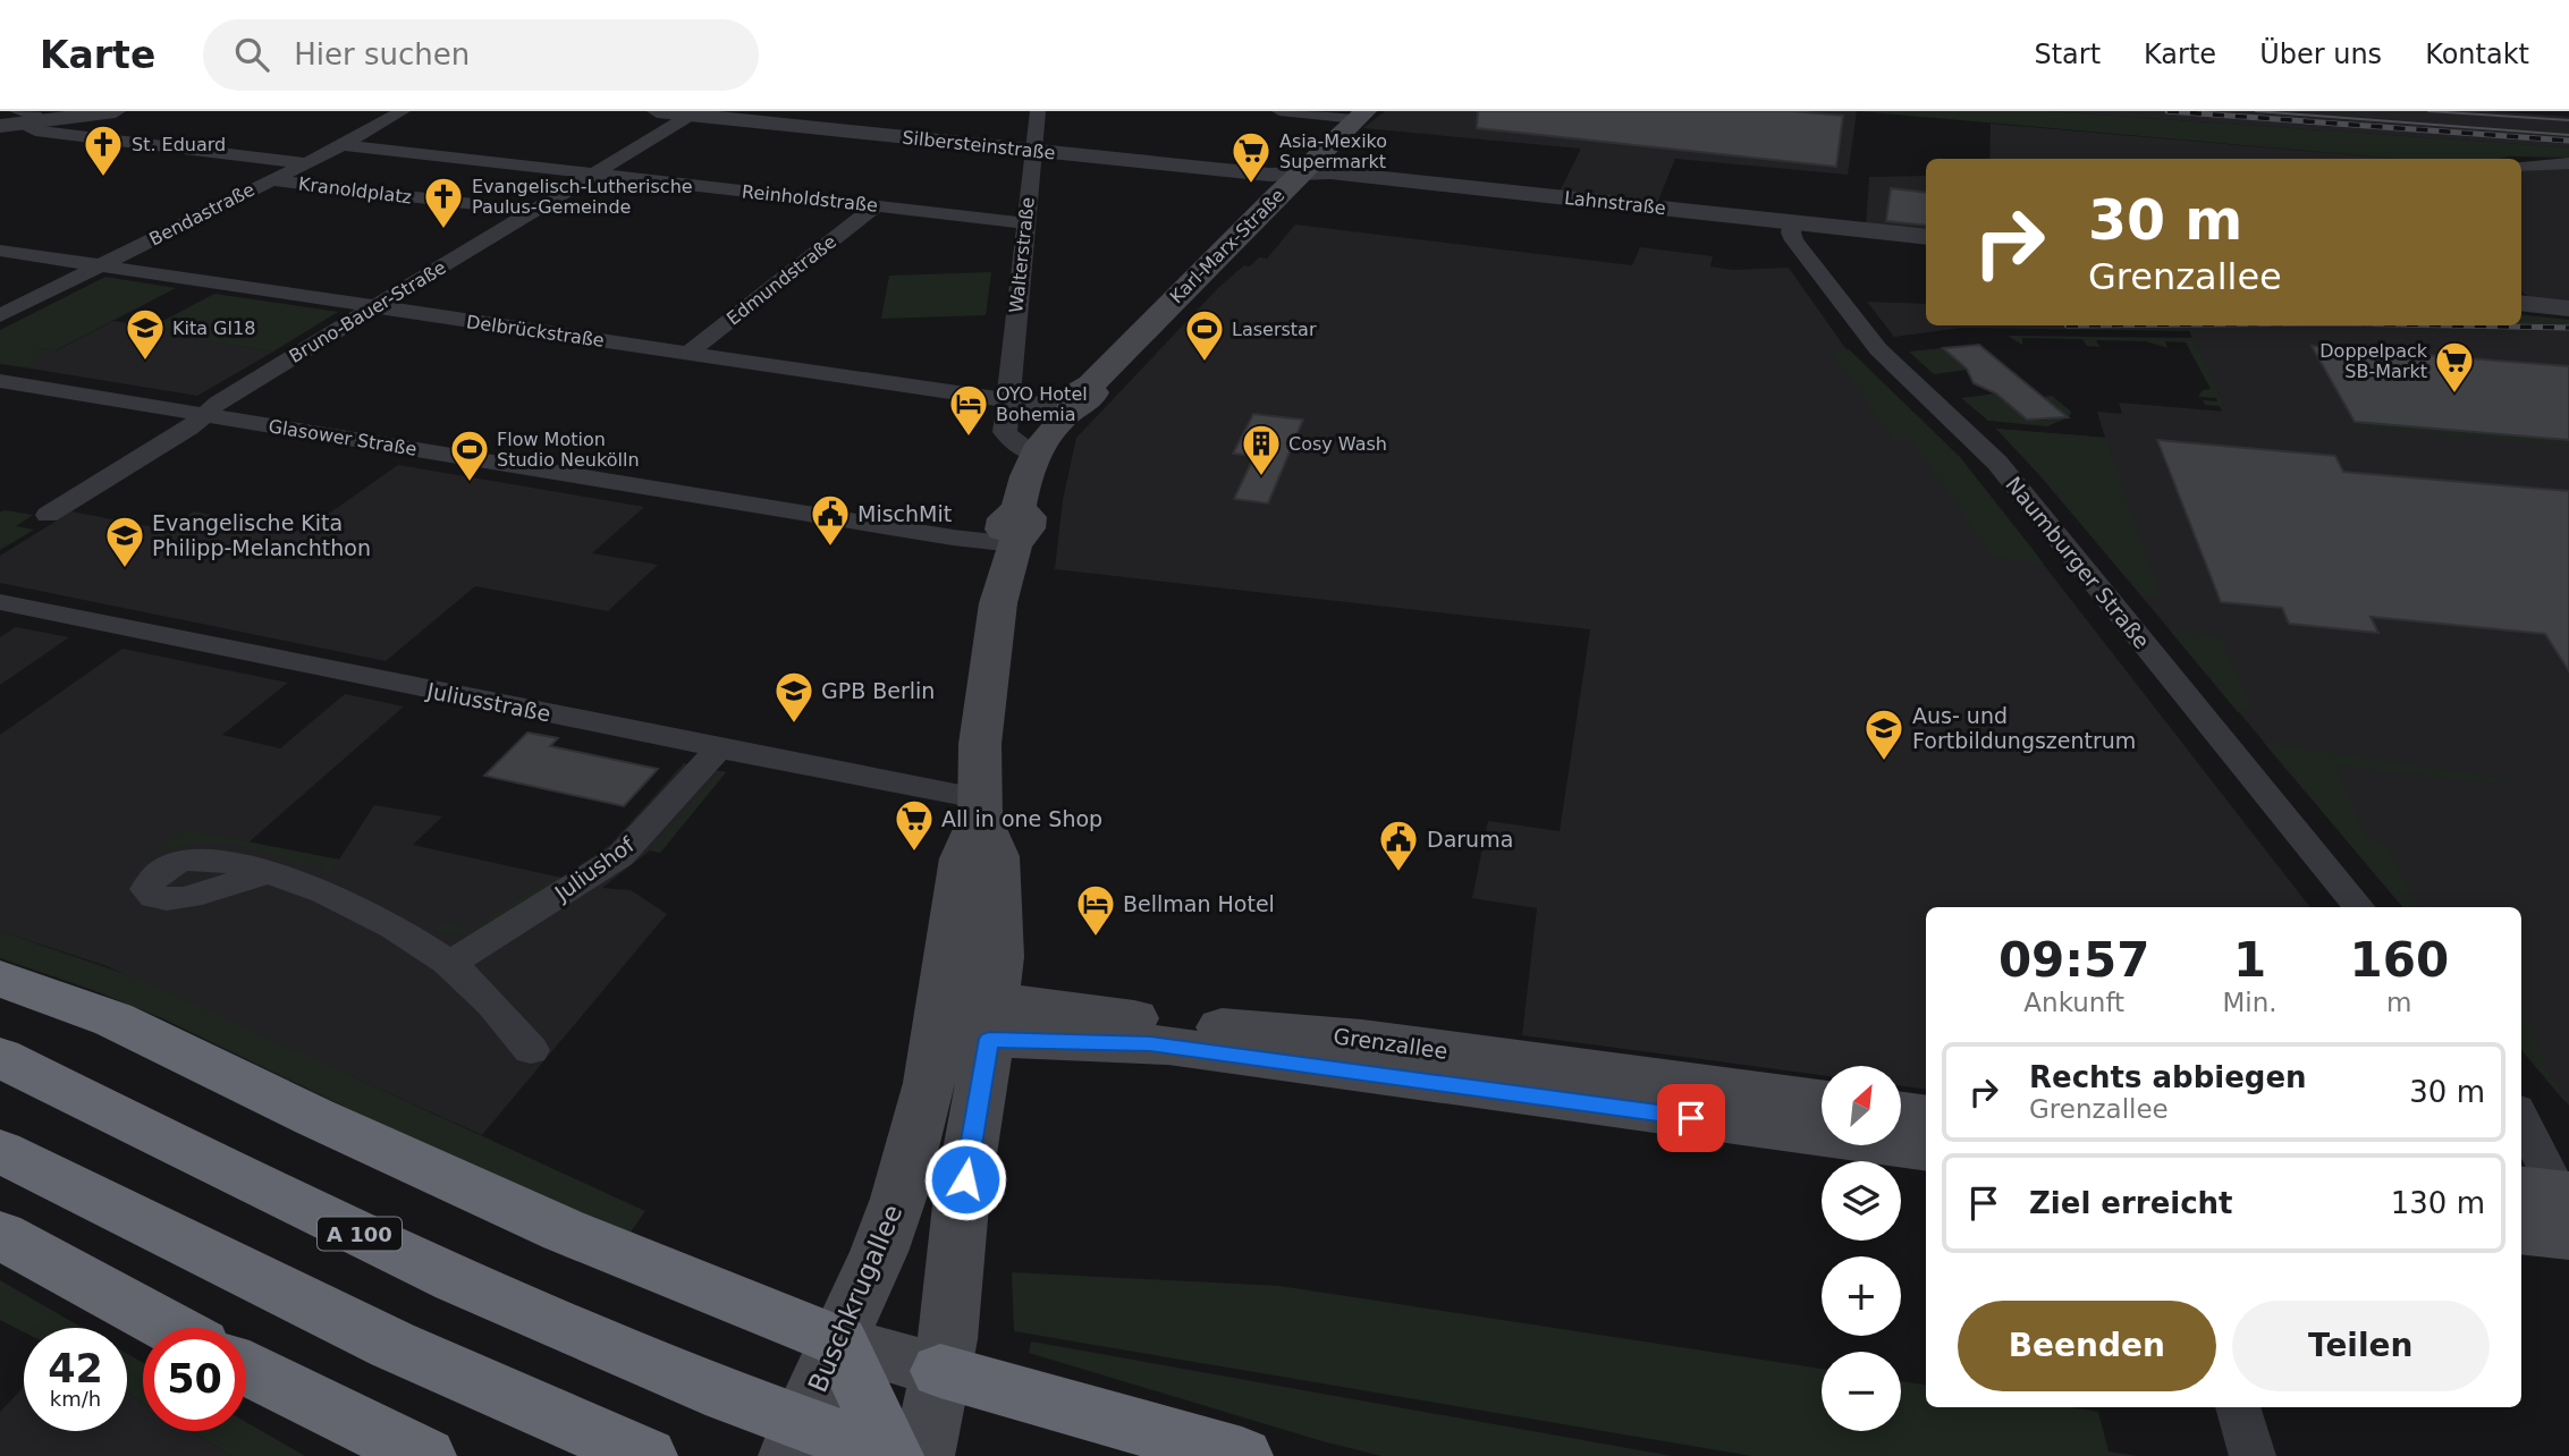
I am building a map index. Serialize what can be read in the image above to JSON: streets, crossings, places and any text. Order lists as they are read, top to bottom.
{
  "streets": {
    "highway": ["A 100"],
    "main road": ["Karl-Marx-Straße", "Grenzallee", "Buschkrugallee"],
    "street": [
      "Silbersteinstraße",
      "Kranoldplatz",
      "Reinholdstraße",
      "Lahnstraße",
      "Bendastraße",
      "Walterstraße",
      "Edmundstraße",
      "Bruno-Bauer-Straße",
      "Delbrückstraße",
      "Glasower Straße",
      "Naumburger Straße",
      "Juliusstraße",
      "Juliushof"
    ]
  },
  "crossings": [
    ["Silbersteinstraße", "Lahnstraße"],
    ["Silbersteinstraße", "Karl-Marx-Straße"],
    ["Silbersteinstraße", "Walterstraße"],
    ["Silbersteinstraße", "Bruno-Bauer-Straße"],
    ["Kranoldplatz", "Bendastraße"],
    ["Kranoldplatz", "Bruno-Bauer-Straße"],
    ["Reinholdstraße", "Walterstraße"],
    ["Reinholdstraße", "Edmundstraße"],
    ["Reinholdstraße", "Bruno-Bauer-Straße"],
    ["Lahnstraße", "Karl-Marx-Straße"],
    ["Lahnstraße", "Naumburger Straße"],
    ["Bendastraße", "Delbrückstraße"],
    ["Karl-Marx-Straße", "Delbrückstraße"],
    ["Karl-Marx-Straße", "Glasower Straße"],
    ["Karl-Marx-Straße", "Juliusstraße"],
    ["Karl-Marx-Straße", "Grenzallee"],
    ["Karl-Marx-Straße", "Buschkrugallee"],
    ["Walterstraße", "Delbrückstraße"],
    ["Edmundstraße", "Delbrückstraße"],
    ["Bruno-Bauer-Straße", "Delbrückstraße"],
    ["Bruno-Bauer-Straße", "Glasower Straße"],
    ["Juliusstraße", "Juliushof"],
    ["Grenzallee", "Buschkrugallee"]
  ],
  "places": {
    "church": ["St. Eduard", "Evangelisch-Lutherische Paulus-Gemeinde"],
    "supermarket": ["Asia-Mexiko Supermarkt", "Doppelpack SB-Markt", "All in one Shop"],
    "school or university": [
      "Kita Gl18",
      "Evangelische Kita Philipp-Melanchthon",
      "GPB Berlin",
      "Aus- und Fortbildungszentrum"
    ],
    "sports": ["Laserstar", "Flow Motion Studio Neukölln"],
    "hotel": ["OYO Hotel Bohemia", "Bellman Hotel"],
    "building": ["Cosy Wash"],
    "public building": ["MischMit", "Daruma"]
  },
  "north": "top right",
  "page": {
    "header": "Karte",
    "search": "Hier suchen",
    "nav": [
      "Start",
      "Karte",
      "Über uns",
      "Kontakt"
    ],
    "turn": ["30 m", "Grenzallee"],
    "eta": [
      "09:57",
      "Ankunft",
      "1",
      "Min.",
      "160",
      "m"
    ],
    "list": [
      {
        "name": "Rechts abbiegen",
        "note": "Grenzallee",
        "value": "30 m"
      },
      {
        "name": "Ziel erreicht",
        "value": "130 m"
      }
    ],
    "map_buttons": ["+", "−"],
    "buttons": ["Beenden", "Teilen"],
    "speed": "42 km/h",
    "limit": "50"
  }
}
